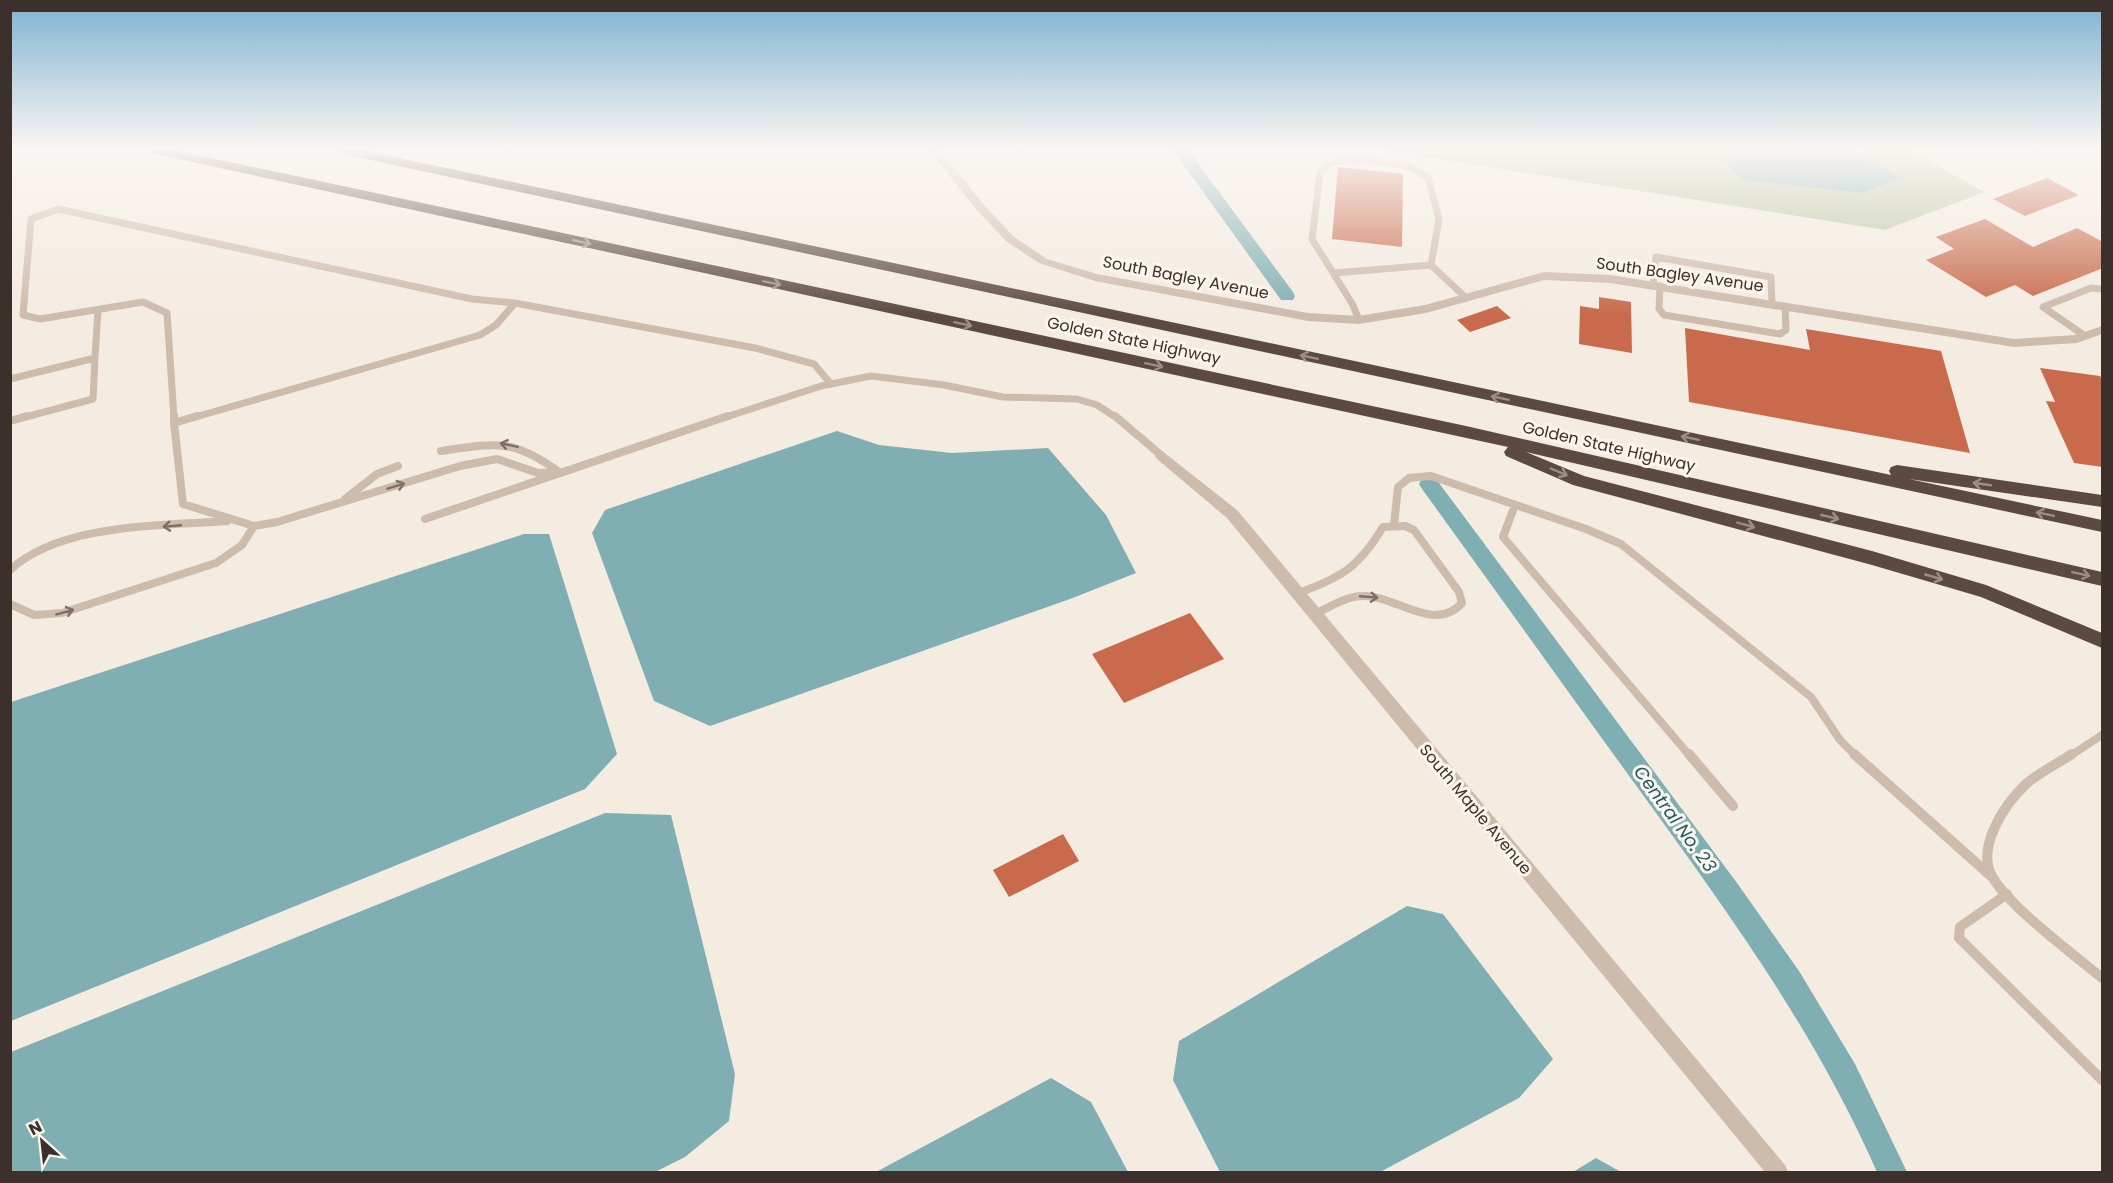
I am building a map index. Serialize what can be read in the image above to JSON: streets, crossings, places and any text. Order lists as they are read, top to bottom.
{
  "streets": {
    "highway": ["Golden State Highway"],
    "street": ["South Bagley Avenue", "South Maple Avenue"]
  },
  "water": ["Central No. 23"],
  "north": "top left"
}
